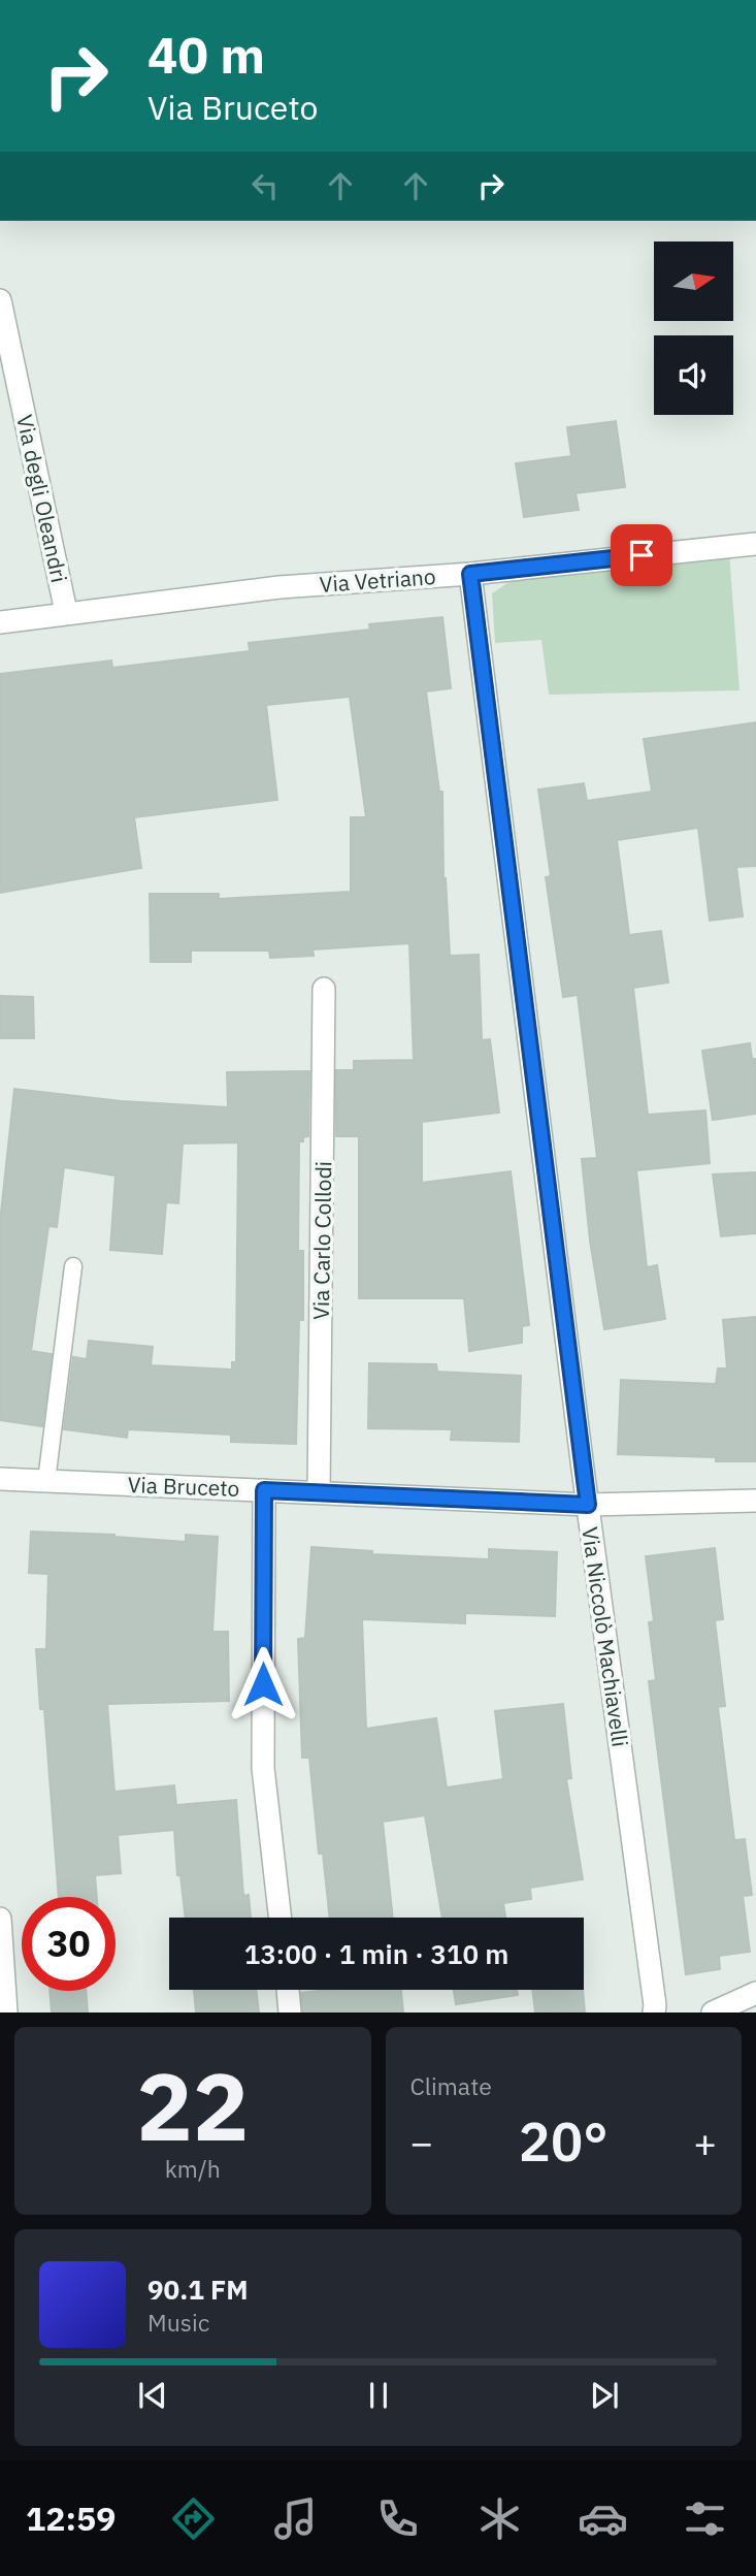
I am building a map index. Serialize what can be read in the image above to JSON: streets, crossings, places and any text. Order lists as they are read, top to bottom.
{
  "streets": {
    "street": [
      "Via degli Oleandri",
      "Via Vetriano",
      "Via Carlo Collodi",
      "Via Bruceto",
      "Via Niccolò Machiavelli"
    ]
  },
  "crossings": [
    ["Via degli Oleandri", "Via Vetriano"],
    ["Via Vetriano", "Via Niccolò Machiavelli"],
    ["Via Carlo Collodi", "Via Bruceto"],
    ["Via Bruceto", "Via Niccolò Machiavelli"]
  ],
  "north": "right",
  "page": {
    "turn": ["40 m", "Via Bruceto"],
    "limit": "30",
    "trip": "13:00 · 1 min · 310 m",
    "tile": [
      ["22", "km/h"],
      "Climate"
    ],
    "heat": ["−", "20°", "+"],
    "song": ["90.1 FM", "Music"],
    "tabs": "12:59"
  }
}
